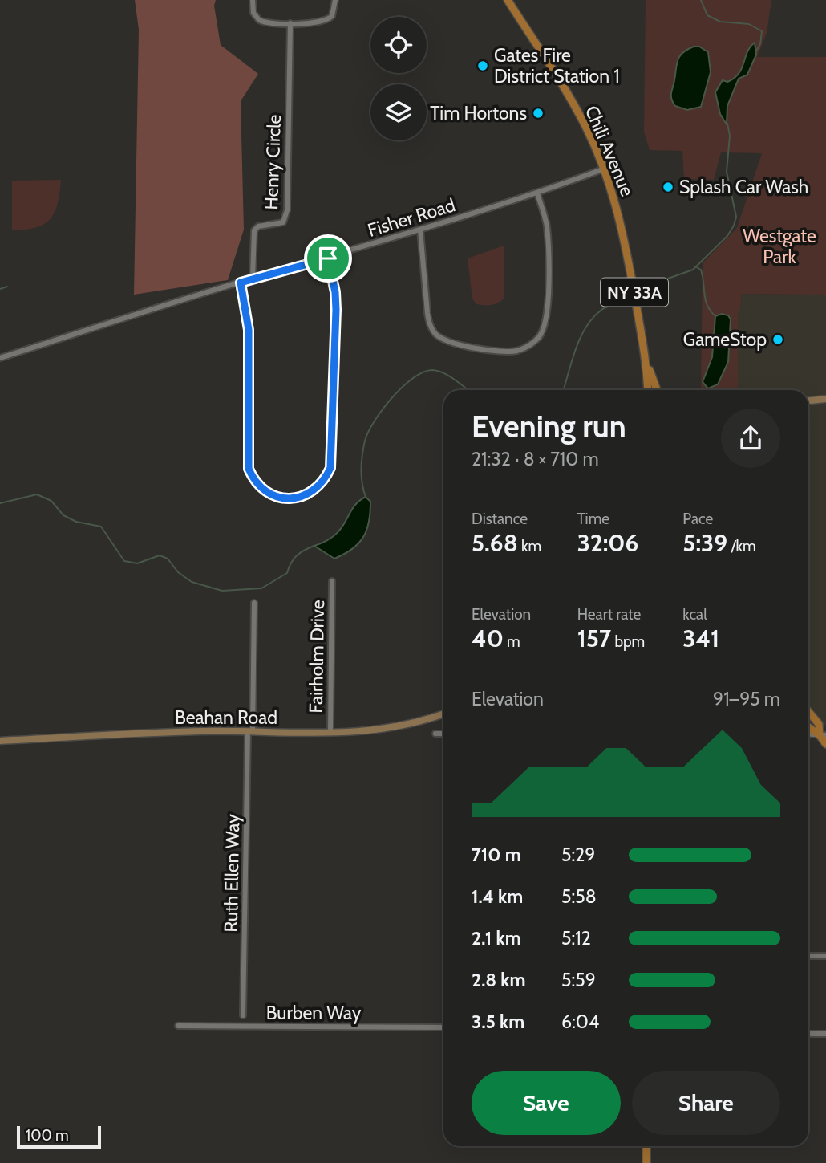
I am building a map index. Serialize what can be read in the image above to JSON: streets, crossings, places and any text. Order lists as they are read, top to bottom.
{
  "streets": {
    "main road": ["Chili Avenue", "NY 33A"],
    "street": [
      "Henry Circle",
      "Fisher Road",
      "Fairholm Drive",
      "Beahan Road",
      "Ruth Ellen Way",
      "Burben Way"
    ]
  },
  "crossings": [
    ["Chili Avenue", "Fisher Road"],
    ["Henry Circle", "Fisher Road"],
    ["Fairholm Drive", "Beahan Road"],
    ["Beahan Road", "Ruth Ellen Way"]
  ],
  "parks": ["Westgate Park"],
  "places": [
    "Gates Fire District Station 1",
    "Tim Hortons",
    "Splash Car Wash",
    "GameStop"
  ],
  "scale_bar": "100 m",
  "page": {
    "heading": ["Evening run", "21:32 · 8 × 710 m"],
    "stats": [
      ["Distance", "5.68 km"],
      ["Time", "32:06"],
      ["Pace", "5:39 /km"],
      ["Elevation", "40 m"],
      ["Heart rate", "157 bpm"],
      ["kcal", "341"]
    ],
    "chart": ["Elevation", "91–95 m"],
    "list": [
      {
        "name": "710 m",
        "note": "5:29"
      },
      {
        "name": "1.4 km",
        "note": "5:58"
      },
      {
        "name": "2.1 km",
        "note": "5:12"
      },
      {
        "name": "2.8 km",
        "note": "5:59"
      },
      {
        "name": "3.5 km",
        "note": "6:04"
      }
    ],
    "buttons": ["Save", "Share"],
    "scale": "100 m"
  }
}
